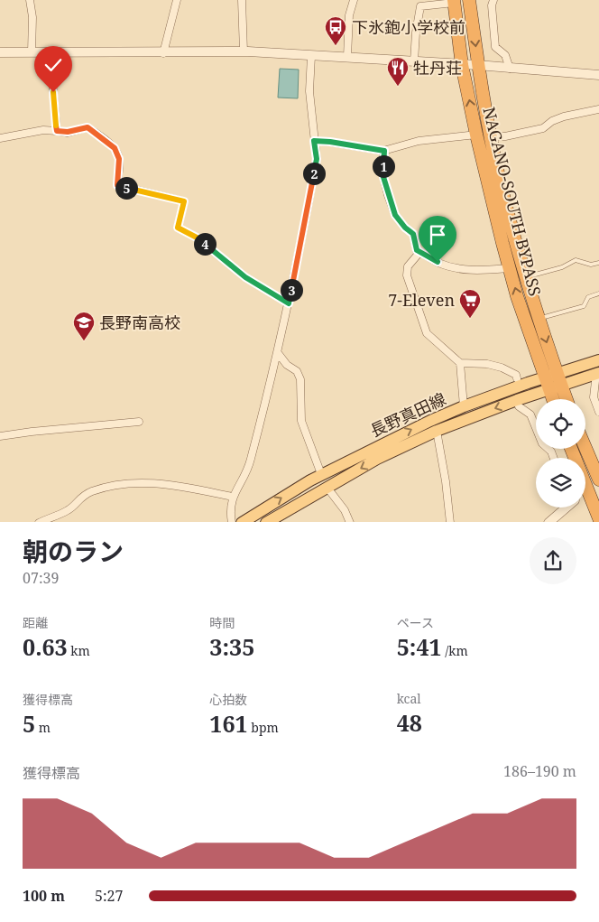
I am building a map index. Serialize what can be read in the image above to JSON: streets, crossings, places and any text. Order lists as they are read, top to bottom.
{
  "streets": {
    "highway": ["NAGANO-SOUTH BYPASS"],
    "main road": ["長野真田線"]
  },
  "crossings": [
    ["NAGANO-SOUTH BYPASS", "長野真田線"]
  ],
  "places": {
    "bus stop": ["下氷鉋小学校前"],
    "restaurant": ["牡丹荘"],
    "supermarket": ["7-Eleven"],
    "school or university": ["長野南高校"]
  },
  "page": {
    "pins": [
      "1",
      "2",
      "5",
      "4",
      "3"
    ],
    "heading": ["朝のラン", "07:39"],
    "stats": [
      ["距離", "0.63 km"],
      ["時間", "3:35"],
      ["ペース", "5:41 /km"],
      ["獲得標高", "5 m"],
      ["心拍数", "161 bpm"],
      ["kcal", "48"]
    ],
    "chart": ["獲得標高", "186–190 m"],
    "list": [
      {
        "name": "100 m",
        "note": "5:27"
      }
    ]
  }
}
